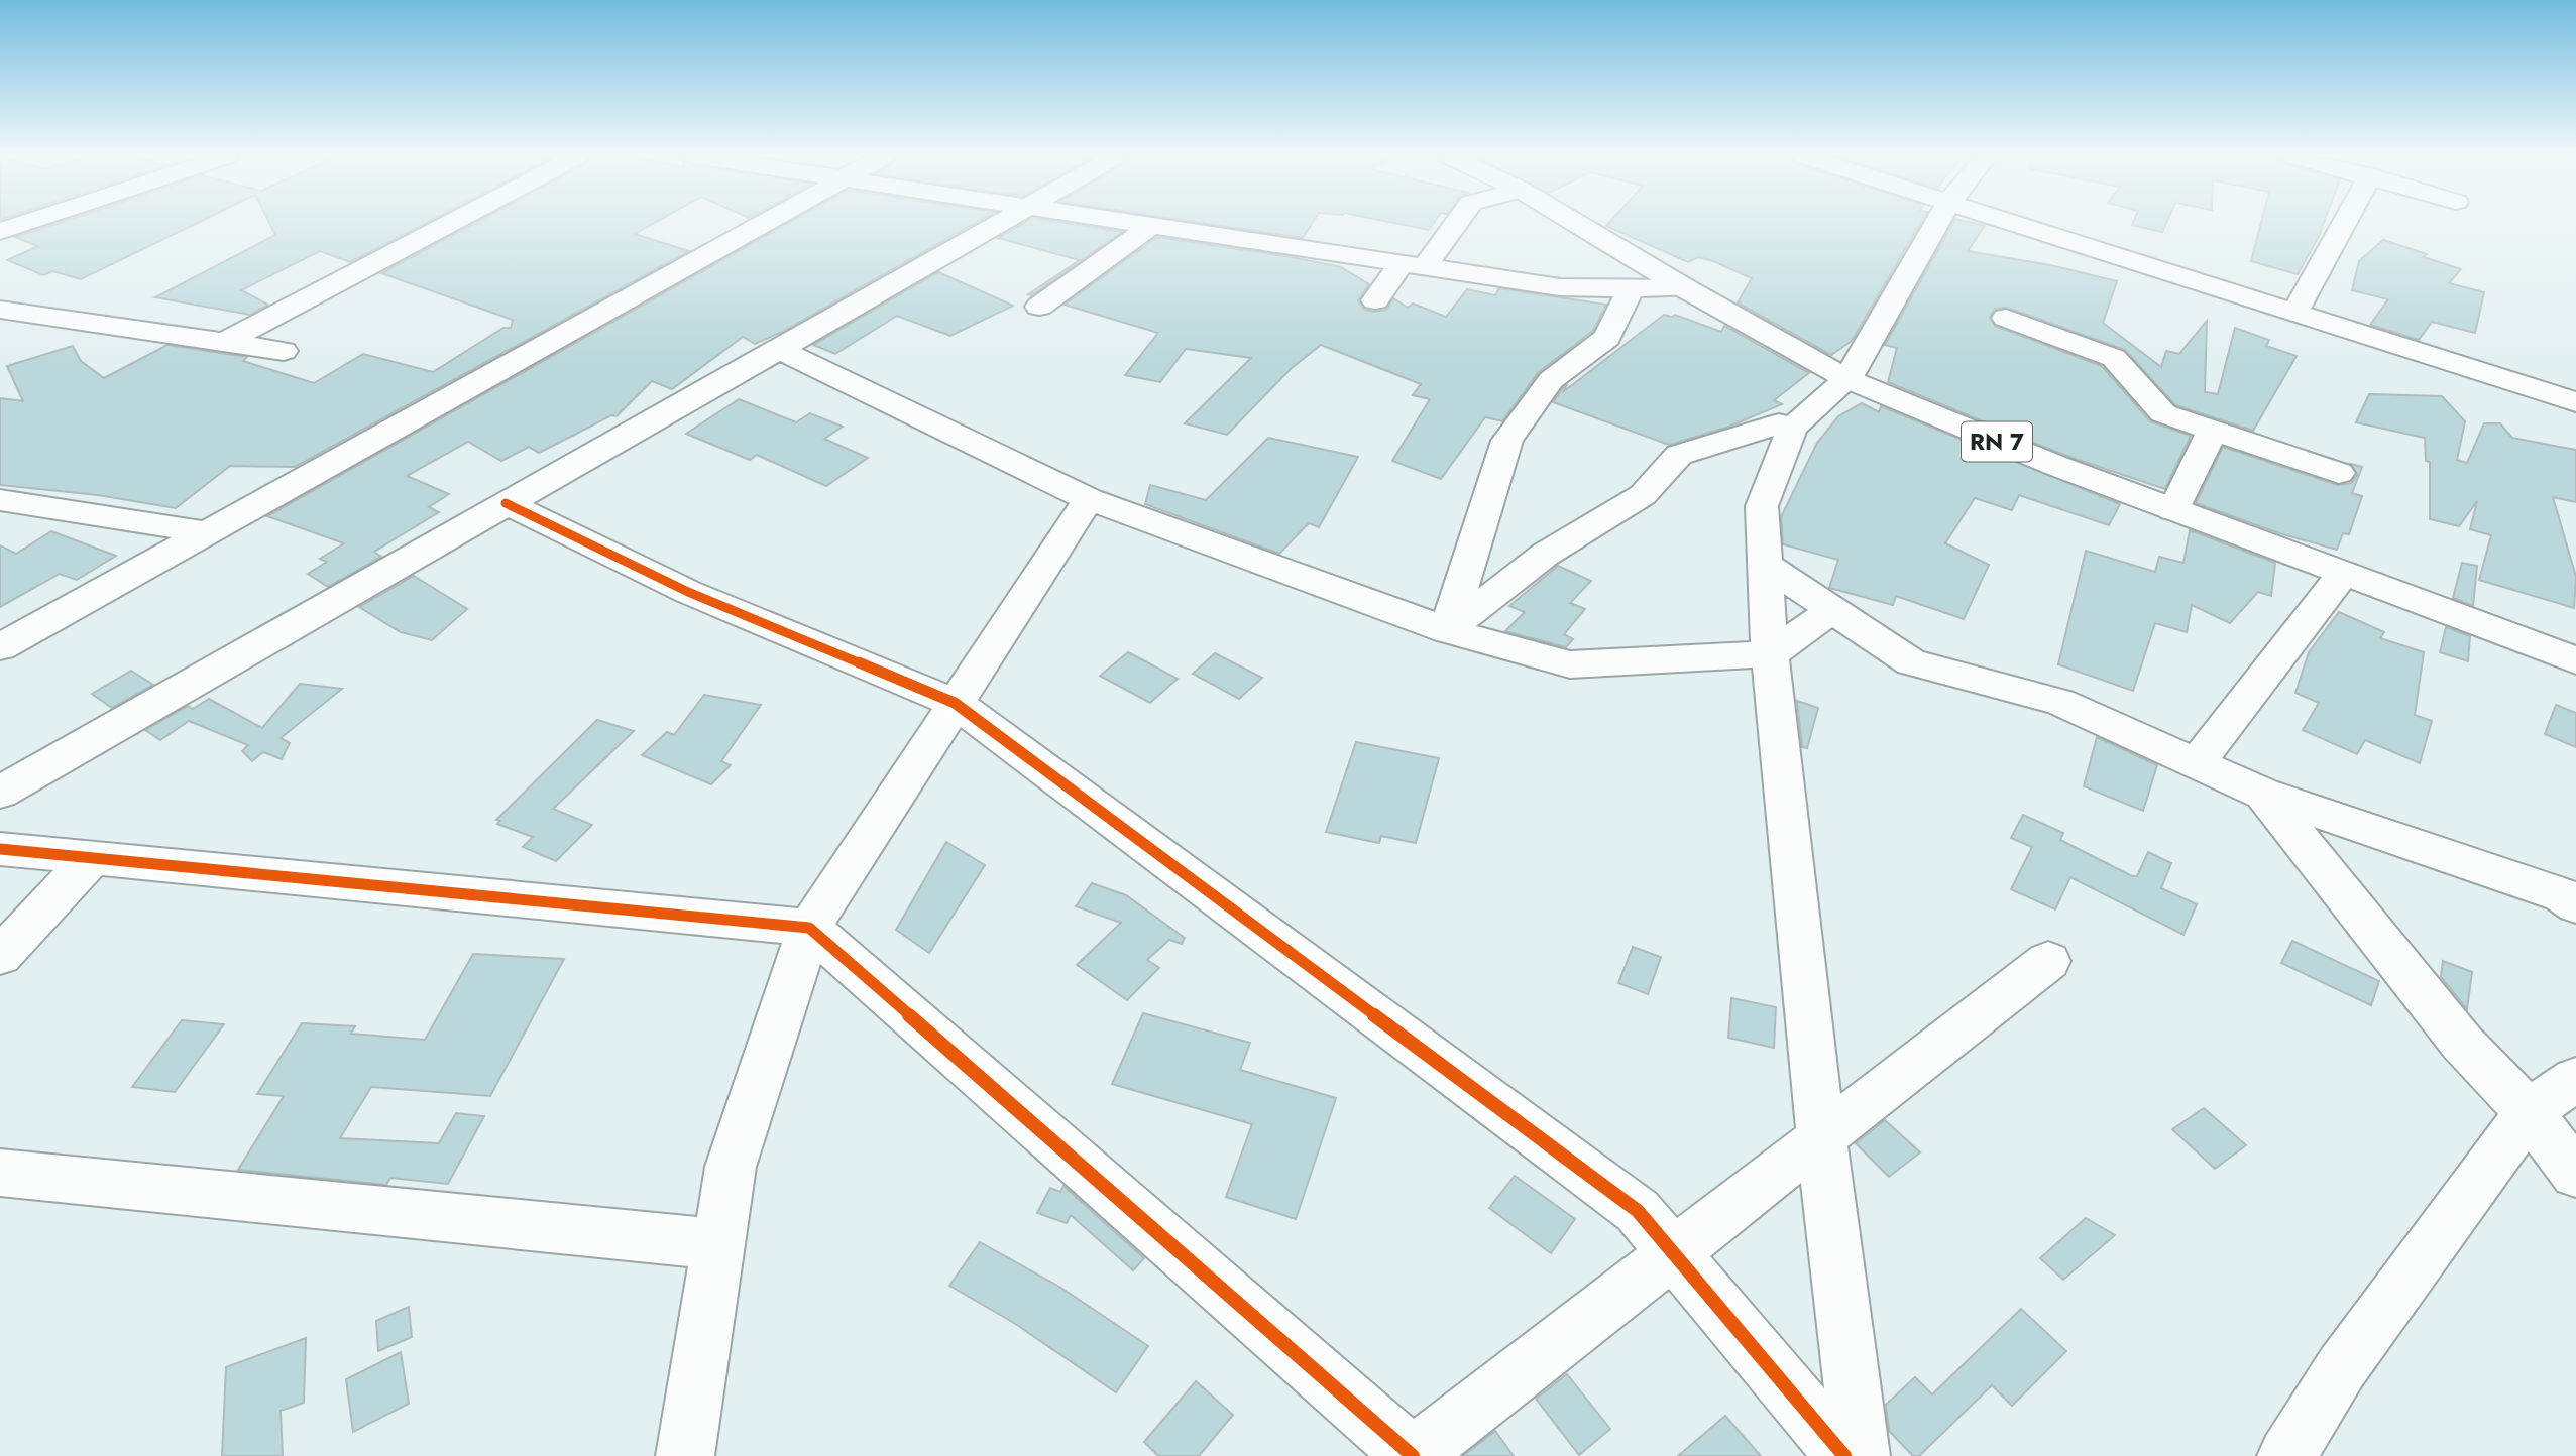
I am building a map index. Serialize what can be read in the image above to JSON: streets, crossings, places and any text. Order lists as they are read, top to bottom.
{
  "streets": {
    "street": ["RN 7"]
  }
}
